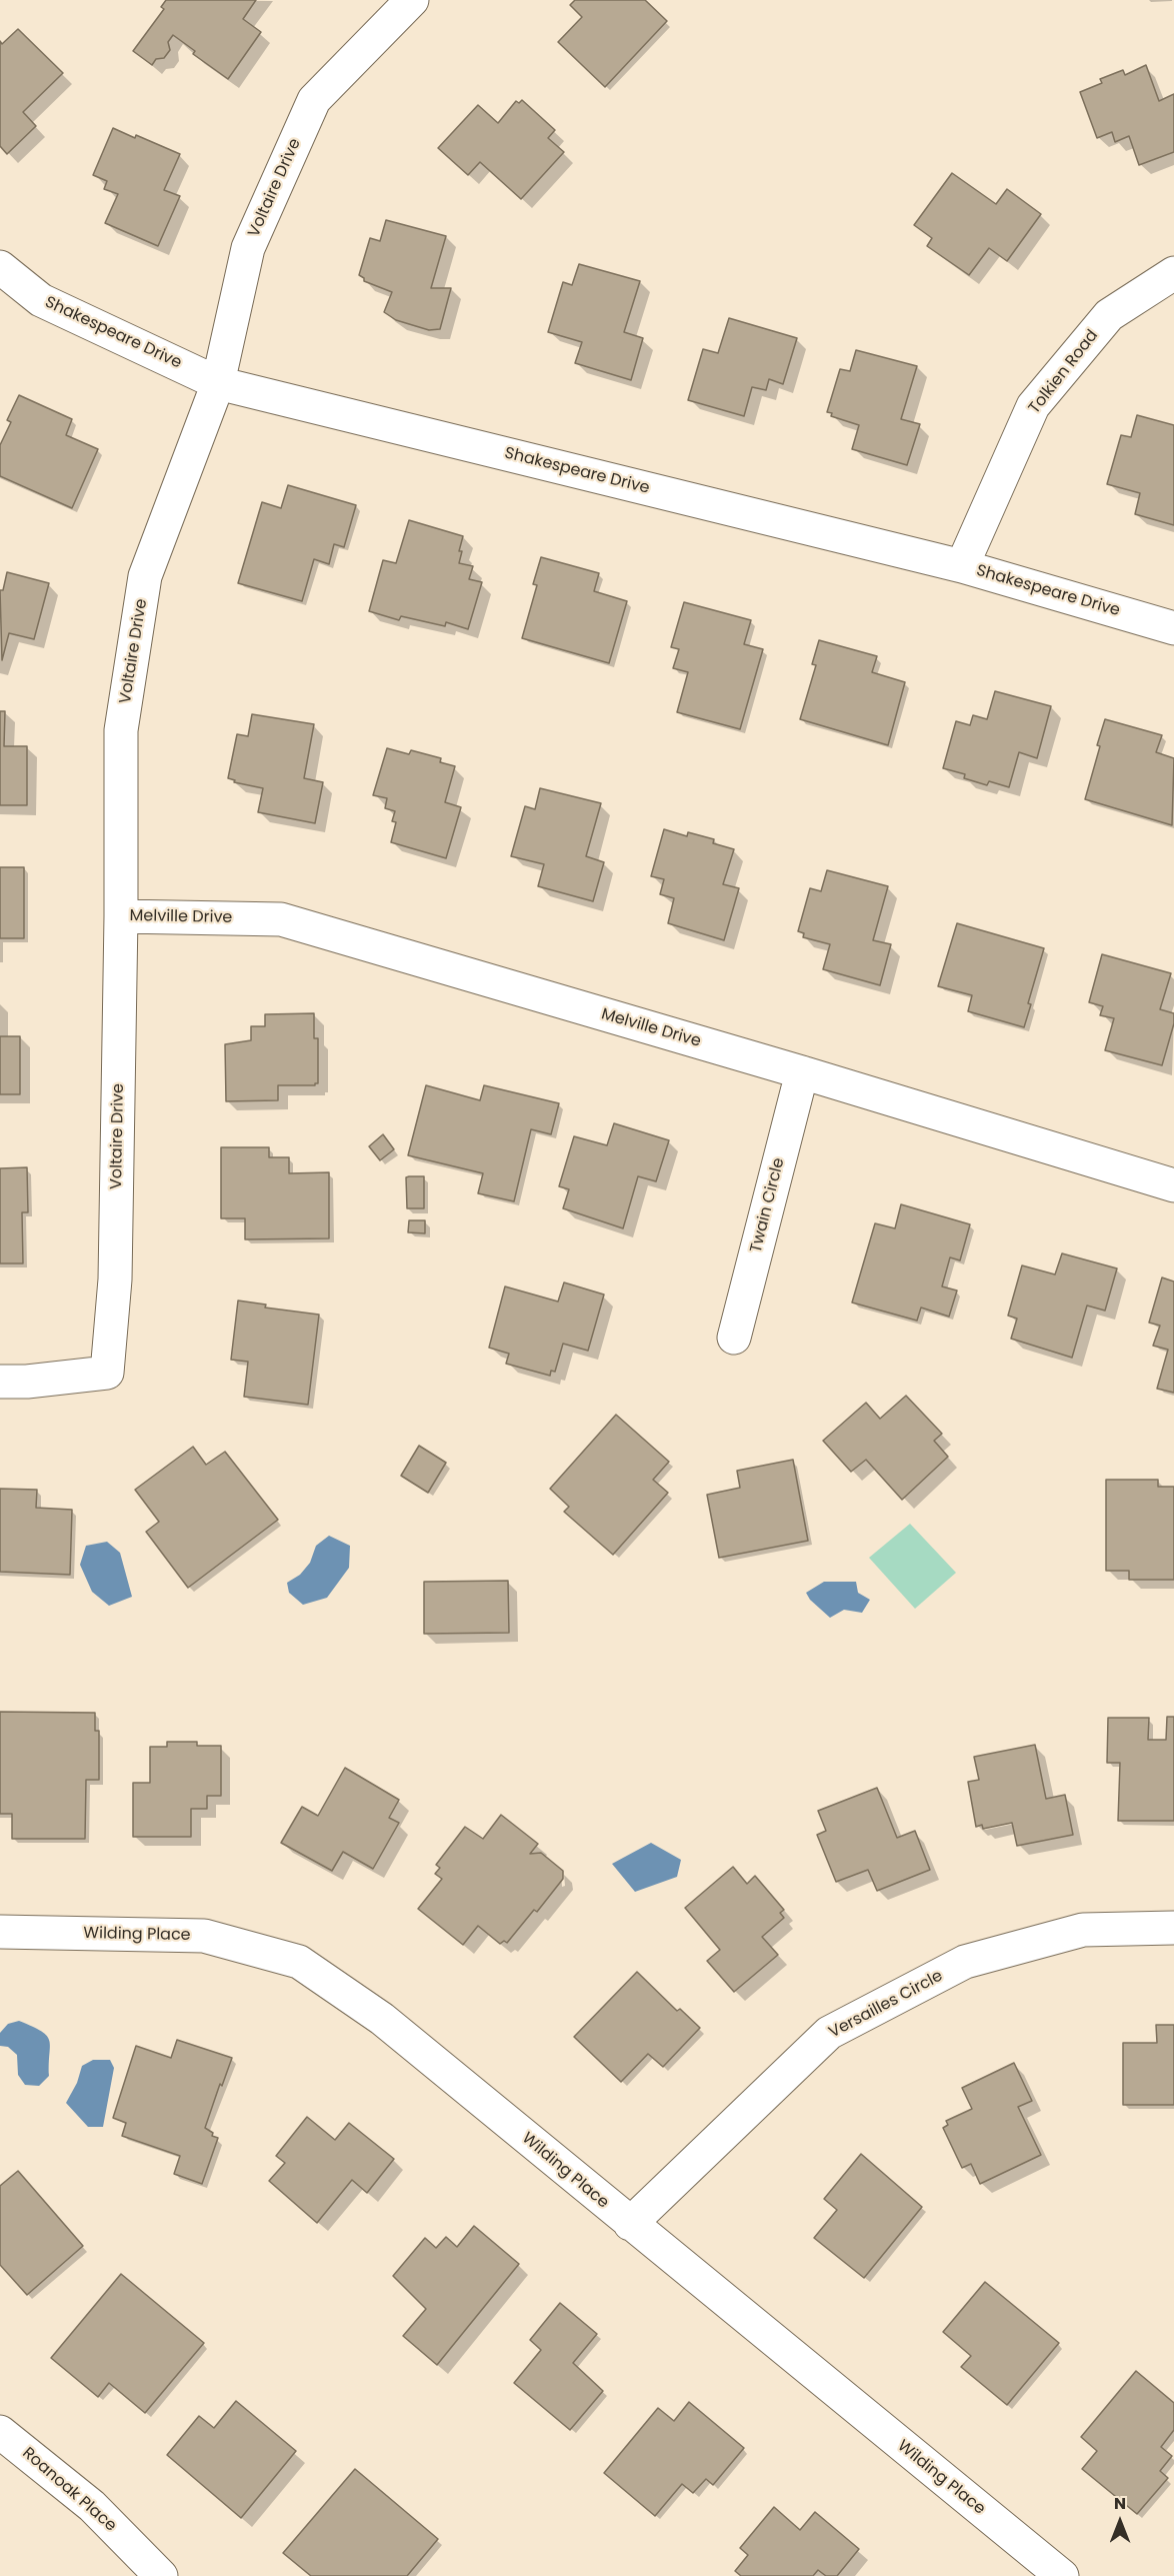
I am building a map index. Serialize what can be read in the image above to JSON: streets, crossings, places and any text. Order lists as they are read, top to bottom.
{
  "streets": {
    "street": [
      "Voltaire Drive",
      "Shakespeare Drive",
      "Tolkien Road",
      "Melville Drive",
      "Twain Circle",
      "Wilding Place",
      "Versailles Circle",
      "Roanoak Place"
    ]
  },
  "crossings": [
    ["Voltaire Drive", "Shakespeare Drive"],
    ["Voltaire Drive", "Melville Drive"],
    ["Shakespeare Drive", "Tolkien Road"],
    ["Melville Drive", "Twain Circle"],
    ["Wilding Place", "Versailles Circle"]
  ],
  "north": "top"
}
